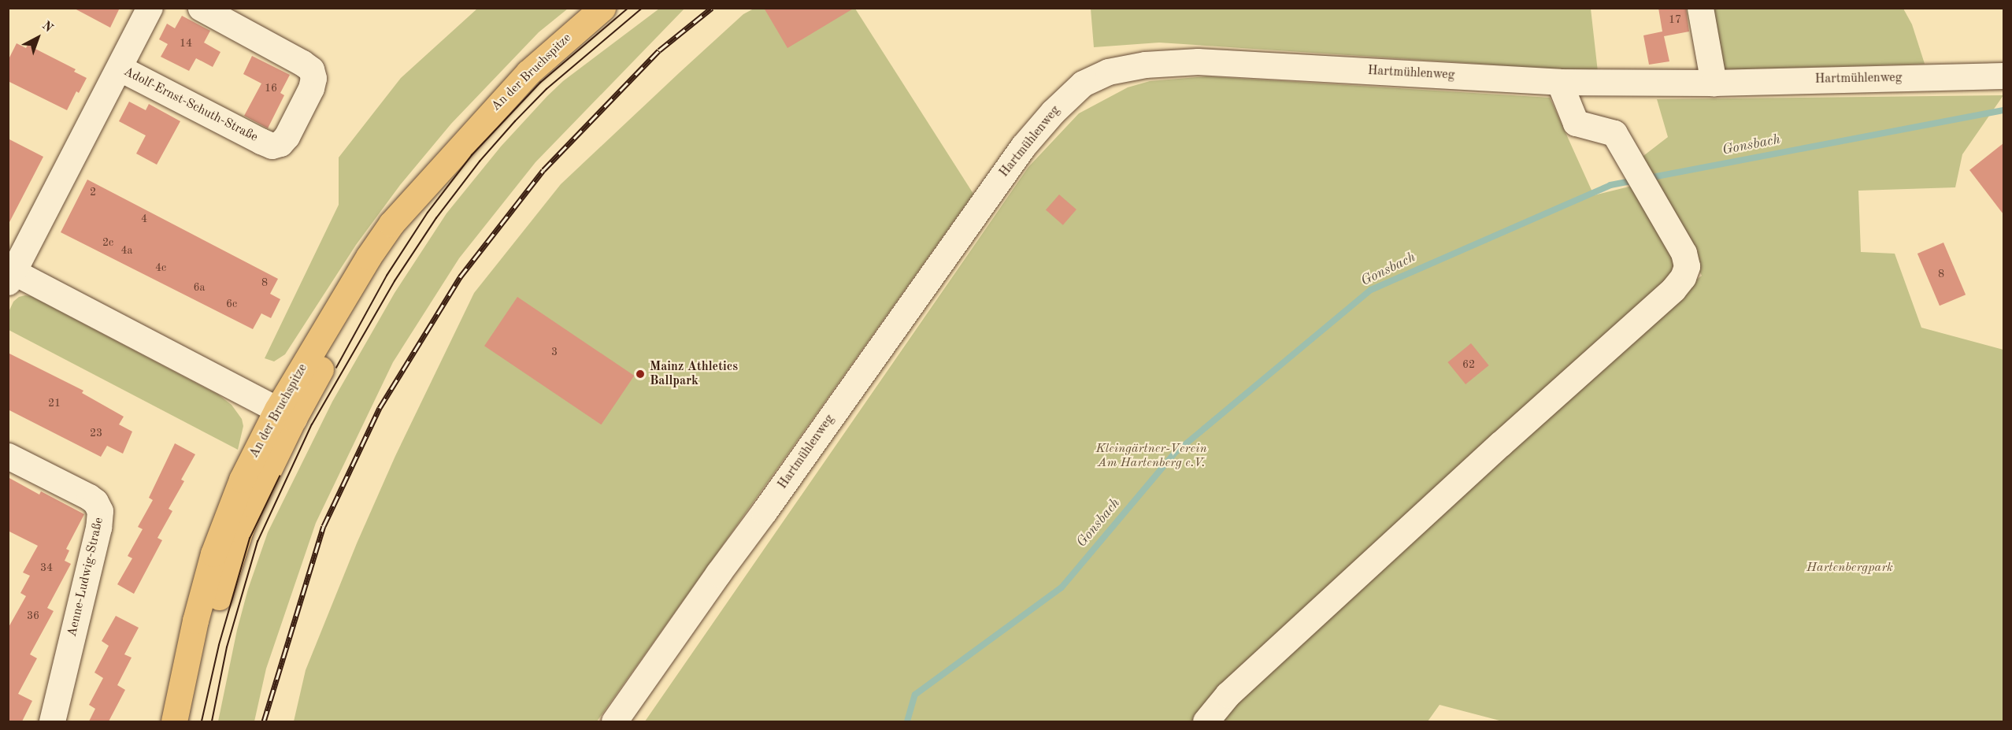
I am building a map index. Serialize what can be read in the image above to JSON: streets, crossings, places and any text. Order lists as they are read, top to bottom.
{
  "streets": {
    "main road": ["An der Bruchspitze"],
    "street": ["Hartmühlenweg", "Adolf-Ernst-Schuth-Straße", "Aenne-Ludwig-Straße"]
  },
  "water": ["Gonsbach"],
  "parks": ["Kleingärtner-Verein Am Hartenberg e.V.", "Hartenbergpark"],
  "places": ["Mainz Athletics Ballpark"],
  "house_numbers": [
    "17",
    "14",
    "16",
    "2",
    "4",
    "2c",
    "4a",
    "4c",
    "8",
    "8",
    "6a",
    "6c",
    "3",
    "62",
    "21",
    "23",
    "34",
    "36"
  ],
  "north": "top right"
}
